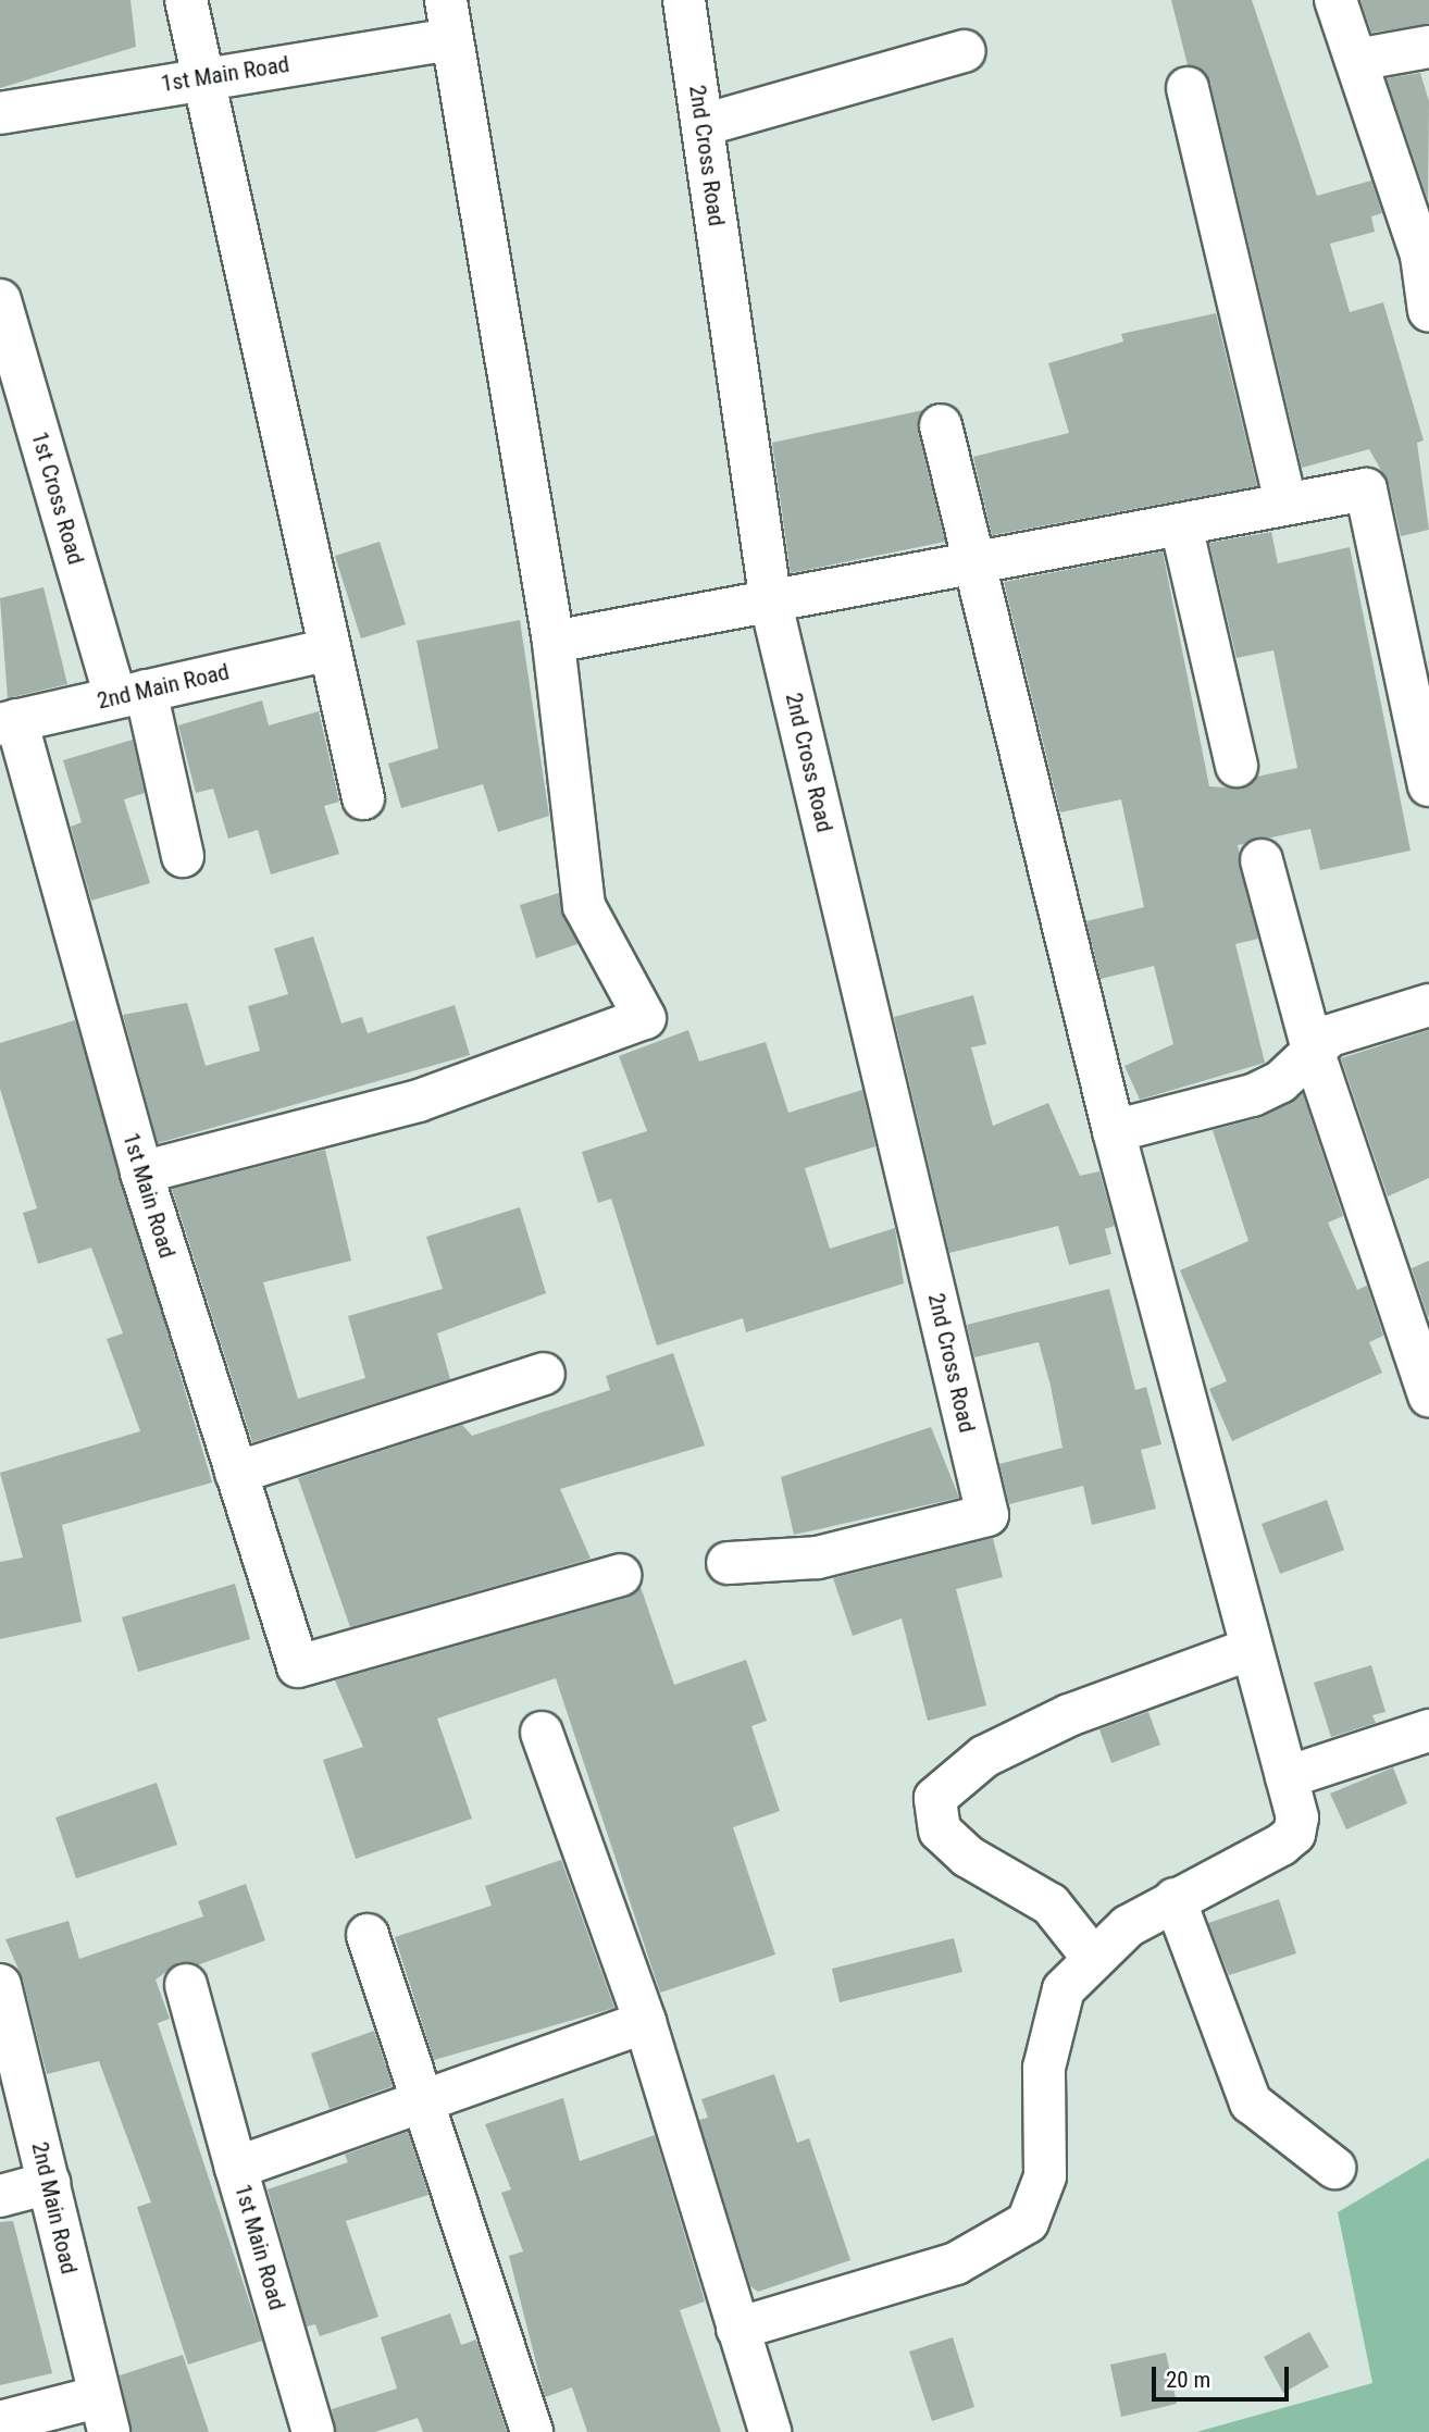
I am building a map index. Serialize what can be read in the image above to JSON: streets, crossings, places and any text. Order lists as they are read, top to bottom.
{
  "streets": {
    "street": [
      "1st Main Road",
      "2nd Cross Road",
      "1st Cross Road",
      "2nd Main Road"
    ]
  },
  "crossings": [
    ["1st Main Road", "2nd Main Road"],
    ["1st Cross Road", "2nd Main Road"]
  ],
  "scale_bar": "20 m"
}
